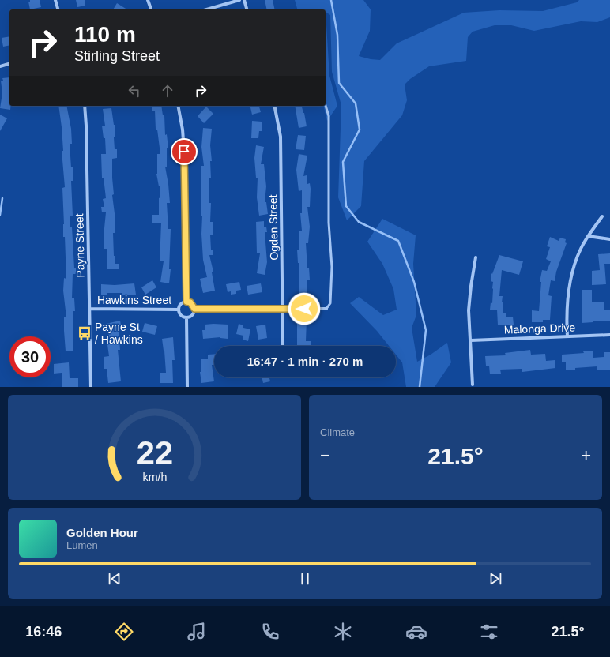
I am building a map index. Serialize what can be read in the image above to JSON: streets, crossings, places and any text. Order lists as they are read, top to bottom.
{
  "streets": {
    "street": [
      "Ogden Street",
      "Payne Street",
      "Hawkins Street",
      "Malonga Drive"
    ]
  },
  "crossings": [
    ["Payne Street", "Hawkins Street"]
  ],
  "places": {
    "bus stop": ["Payne St / Hawkins"]
  },
  "page": {
    "turn": ["110 m", "Stirling Street"],
    "limit": "30",
    "trip": "16:47 · 1 min · 270 m",
    "tile": "Climate",
    "heat": ["−", "21.5°", "+"],
    "song": ["Golden Hour", "Lumen"],
    "tabs": ["16:46", "21.5°"],
    "gauge": ["22", "km/h"]
  }
}
